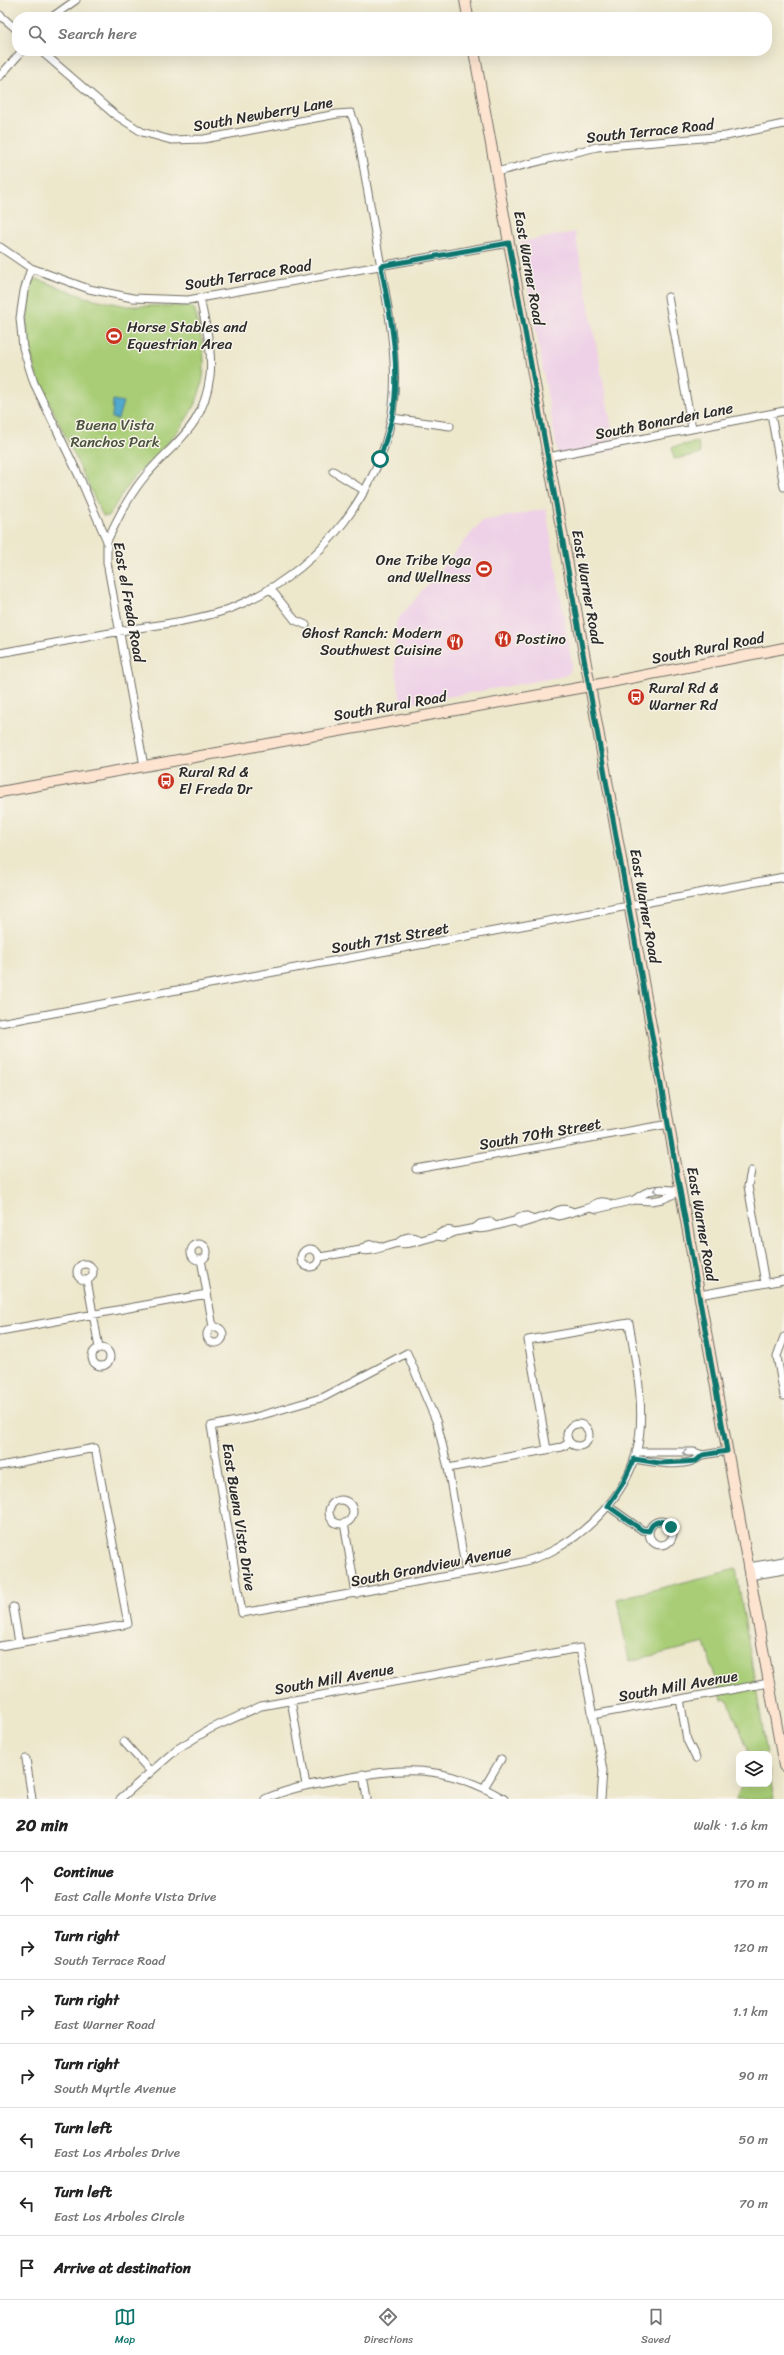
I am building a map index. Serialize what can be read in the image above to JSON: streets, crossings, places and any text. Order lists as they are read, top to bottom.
{
  "streets": {
    "main road": ["East Warner Road", "South Rural Road"],
    "street": [
      "South Newberry Lane",
      "South Terrace Road",
      "South Bonarden Lane",
      "East el Freda Road",
      "South 71st Street",
      "South 70th Street",
      "East Buena Vista Drive",
      "South Grandview Avenue",
      "South Mill Avenue"
    ]
  },
  "crossings": [
    ["South Newberry Lane", "South Terrace Road"],
    ["South Terrace Road", "East Warner Road"],
    ["South Terrace Road", "East el Freda Road"],
    ["East Warner Road", "South Bonarden Lane"],
    ["East Warner Road", "South Rural Road"],
    ["East Warner Road", "South 71st Street"],
    ["East Warner Road", "South 70th Street"],
    ["East Warner Road", "South Mill Avenue"],
    ["East el Freda Road", "South Rural Road"],
    ["East Buena Vista Drive", "South Grandview Avenue"]
  ],
  "parks": ["Buena Vista Ranchos Park"],
  "places": {
    "sports": ["Horse Stables and Equestrian Area", "One Tribe Yoga and Wellness"],
    "restaurant": ["Postino", "Ghost Ranch: Modern Southwest Cuisine"],
    "bus stop": ["Rural Rd & Warner Rd", "Rural Rd & El Freda Dr"]
  },
  "page": {
    "search": "Search here",
    "heading": ["20 min", "Walk · 1.6 km"],
    "list": [
      ["Continue", "East Calle Monte Vista Drive", "170 m"],
      ["Turn right", "South Terrace Road", "120 m"],
      ["Turn right", "East Warner Road", "1.1 km"],
      ["Turn right", "South Myrtle Avenue", "90 m"],
      ["Turn left", "East Los Arboles Drive", "50 m"],
      ["Turn left", "East Los Arboles Circle", "70 m"],
      "Arrive at destination"
    ],
    "nav": ["Map", "Directions", "Saved"]
  }
}
